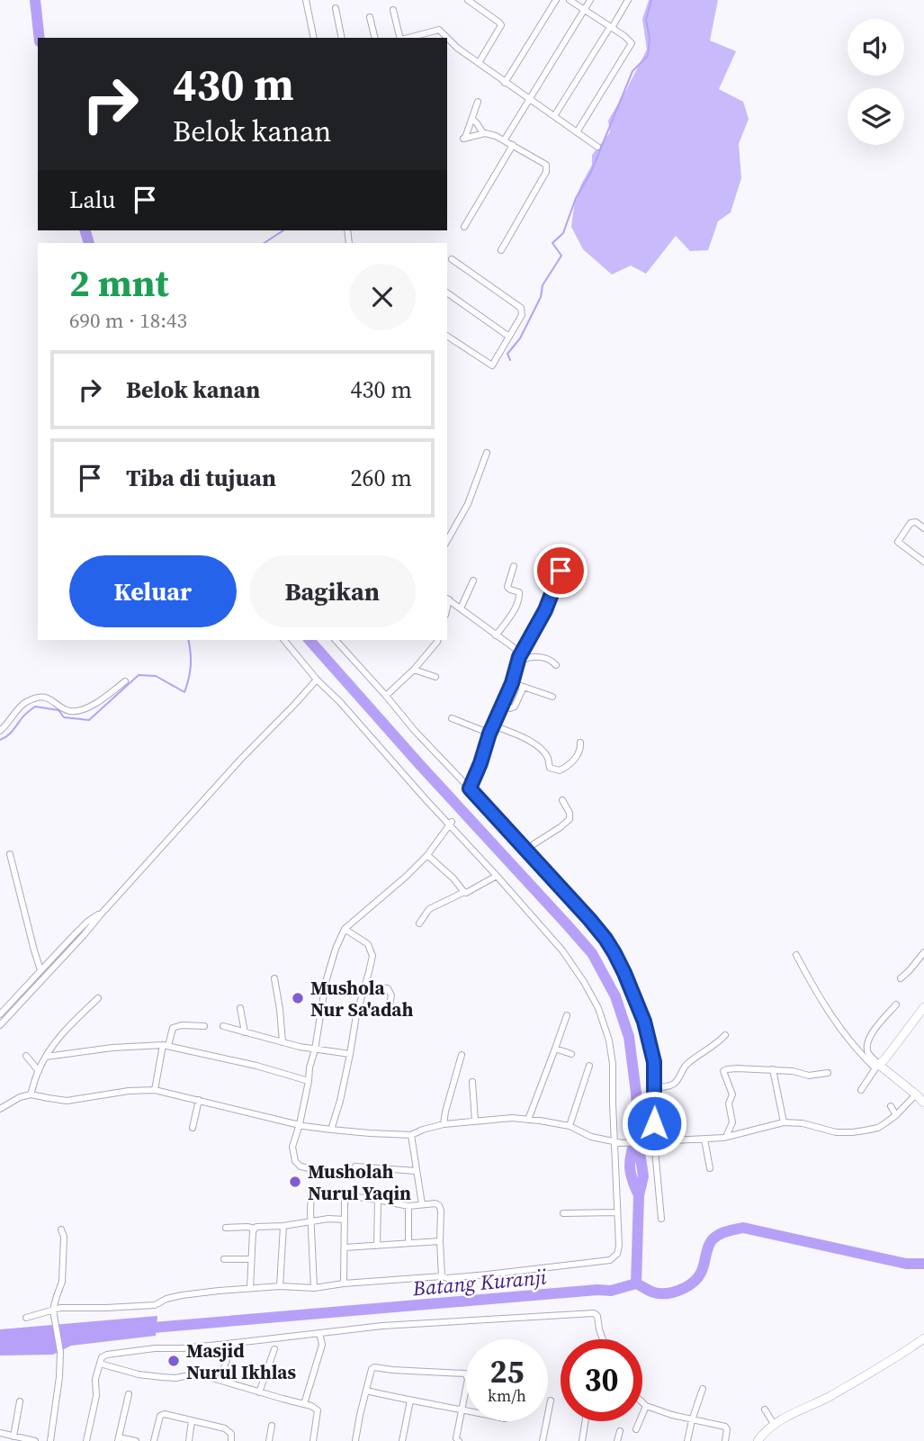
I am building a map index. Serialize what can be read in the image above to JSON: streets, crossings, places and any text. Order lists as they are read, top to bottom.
{
  "water": ["Batang Kuranji"],
  "places": ["Mushola Nur Sa'adah", "Musholah Nurul Yaqin", "Masjid Nurul Ikhlas"],
  "page": {
    "turn": ["430 m", "Belok kanan"],
    "then": "Lalu",
    "heading": ["2 mnt", "690 m · 18:43"],
    "list": [
      {
        "name": "Belok kanan",
        "value": "430 m"
      },
      {
        "name": "Tiba di tujuan",
        "value": "260 m"
      }
    ],
    "buttons": ["Keluar", "Bagikan"],
    "speed": "25 km/h",
    "limit": "30"
  }
}
